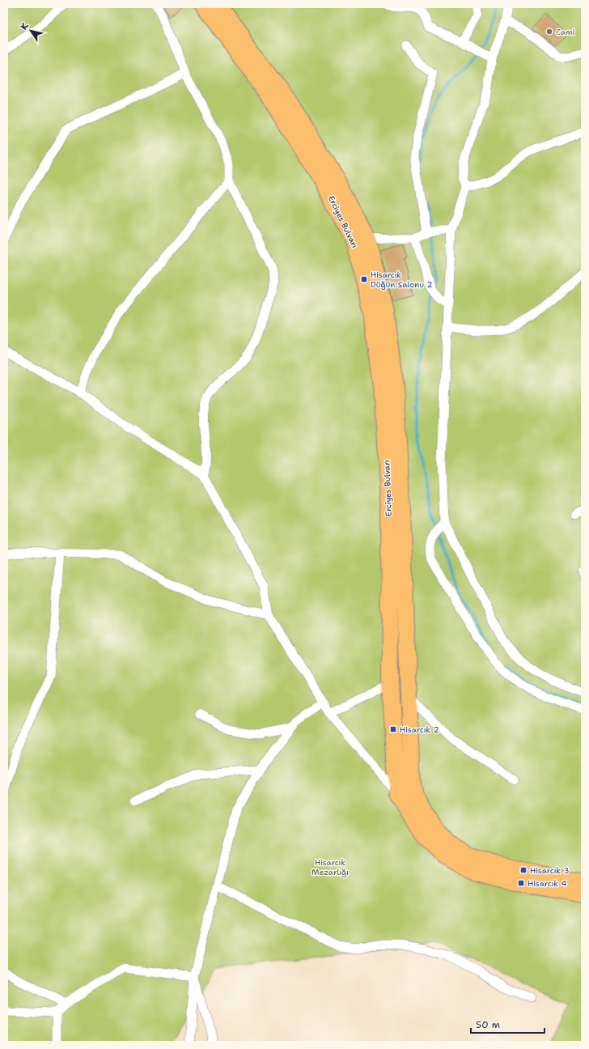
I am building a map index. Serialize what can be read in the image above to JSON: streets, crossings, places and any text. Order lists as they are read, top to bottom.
{
  "streets": {
    "highway": ["Erciyes Bulvarı"]
  },
  "parks": ["Hisarcık Mezarlığı"],
  "places": {
    "other": ["Cami"],
    "transit": [
      "Hisarcık Düğün Salonu 2",
      "Hisarcık 2",
      "Hisarcık 3",
      "Hisarcık 4"
    ]
  },
  "scale_bar": "50 m",
  "north": "top left"
}
